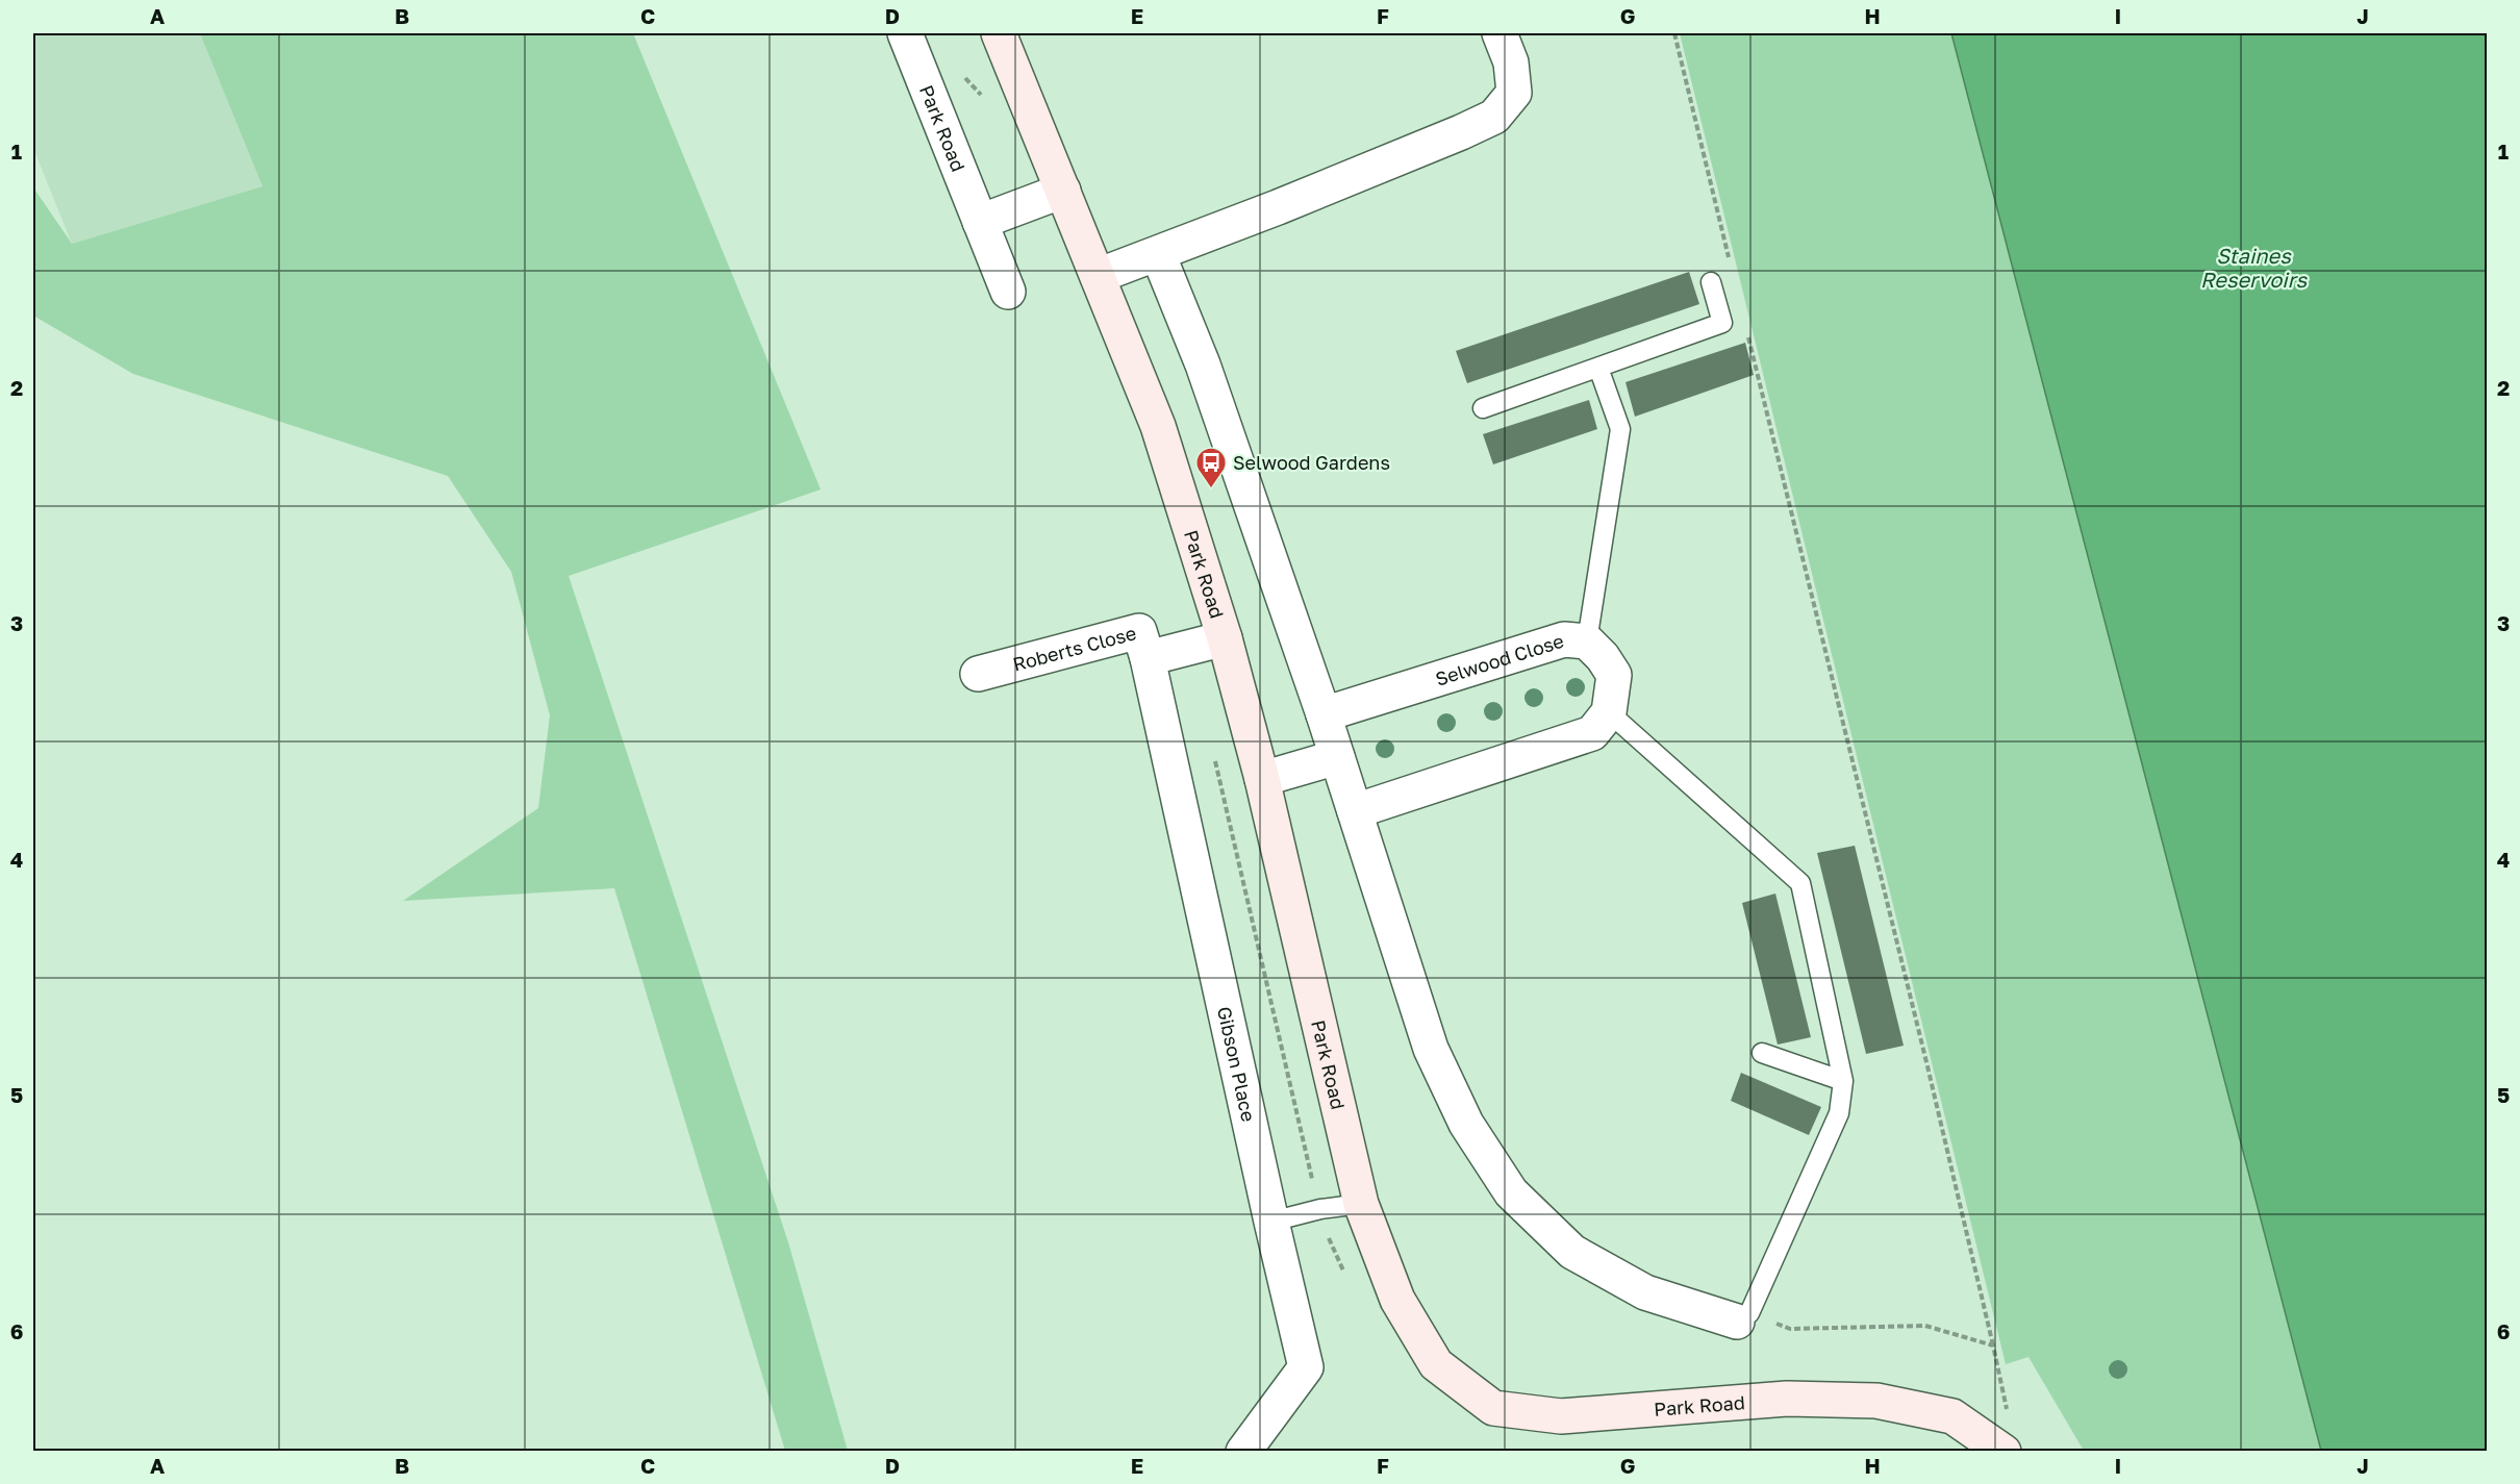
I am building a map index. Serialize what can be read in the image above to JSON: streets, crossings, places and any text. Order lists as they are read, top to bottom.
{
  "streets": {
    "main road": ["Park Road"],
    "street": ["Roberts Close", "Selwood Close", "Gibson Place"]
  },
  "crossings": [
    ["Park Road", "Roberts Close"],
    ["Roberts Close", "Gibson Place"]
  ],
  "water": ["Staines Reservoirs"],
  "places": {
    "bus stop": ["Selwood Gardens"]
  },
  "grid": {
    "columns": [
      "A",
      "B",
      "C",
      "D",
      "E",
      "F",
      "G",
      "H",
      "I",
      "J"
    ],
    "rows": [
      "1",
      "2",
      "3",
      "4",
      "5",
      "6"
    ]
  }
}
